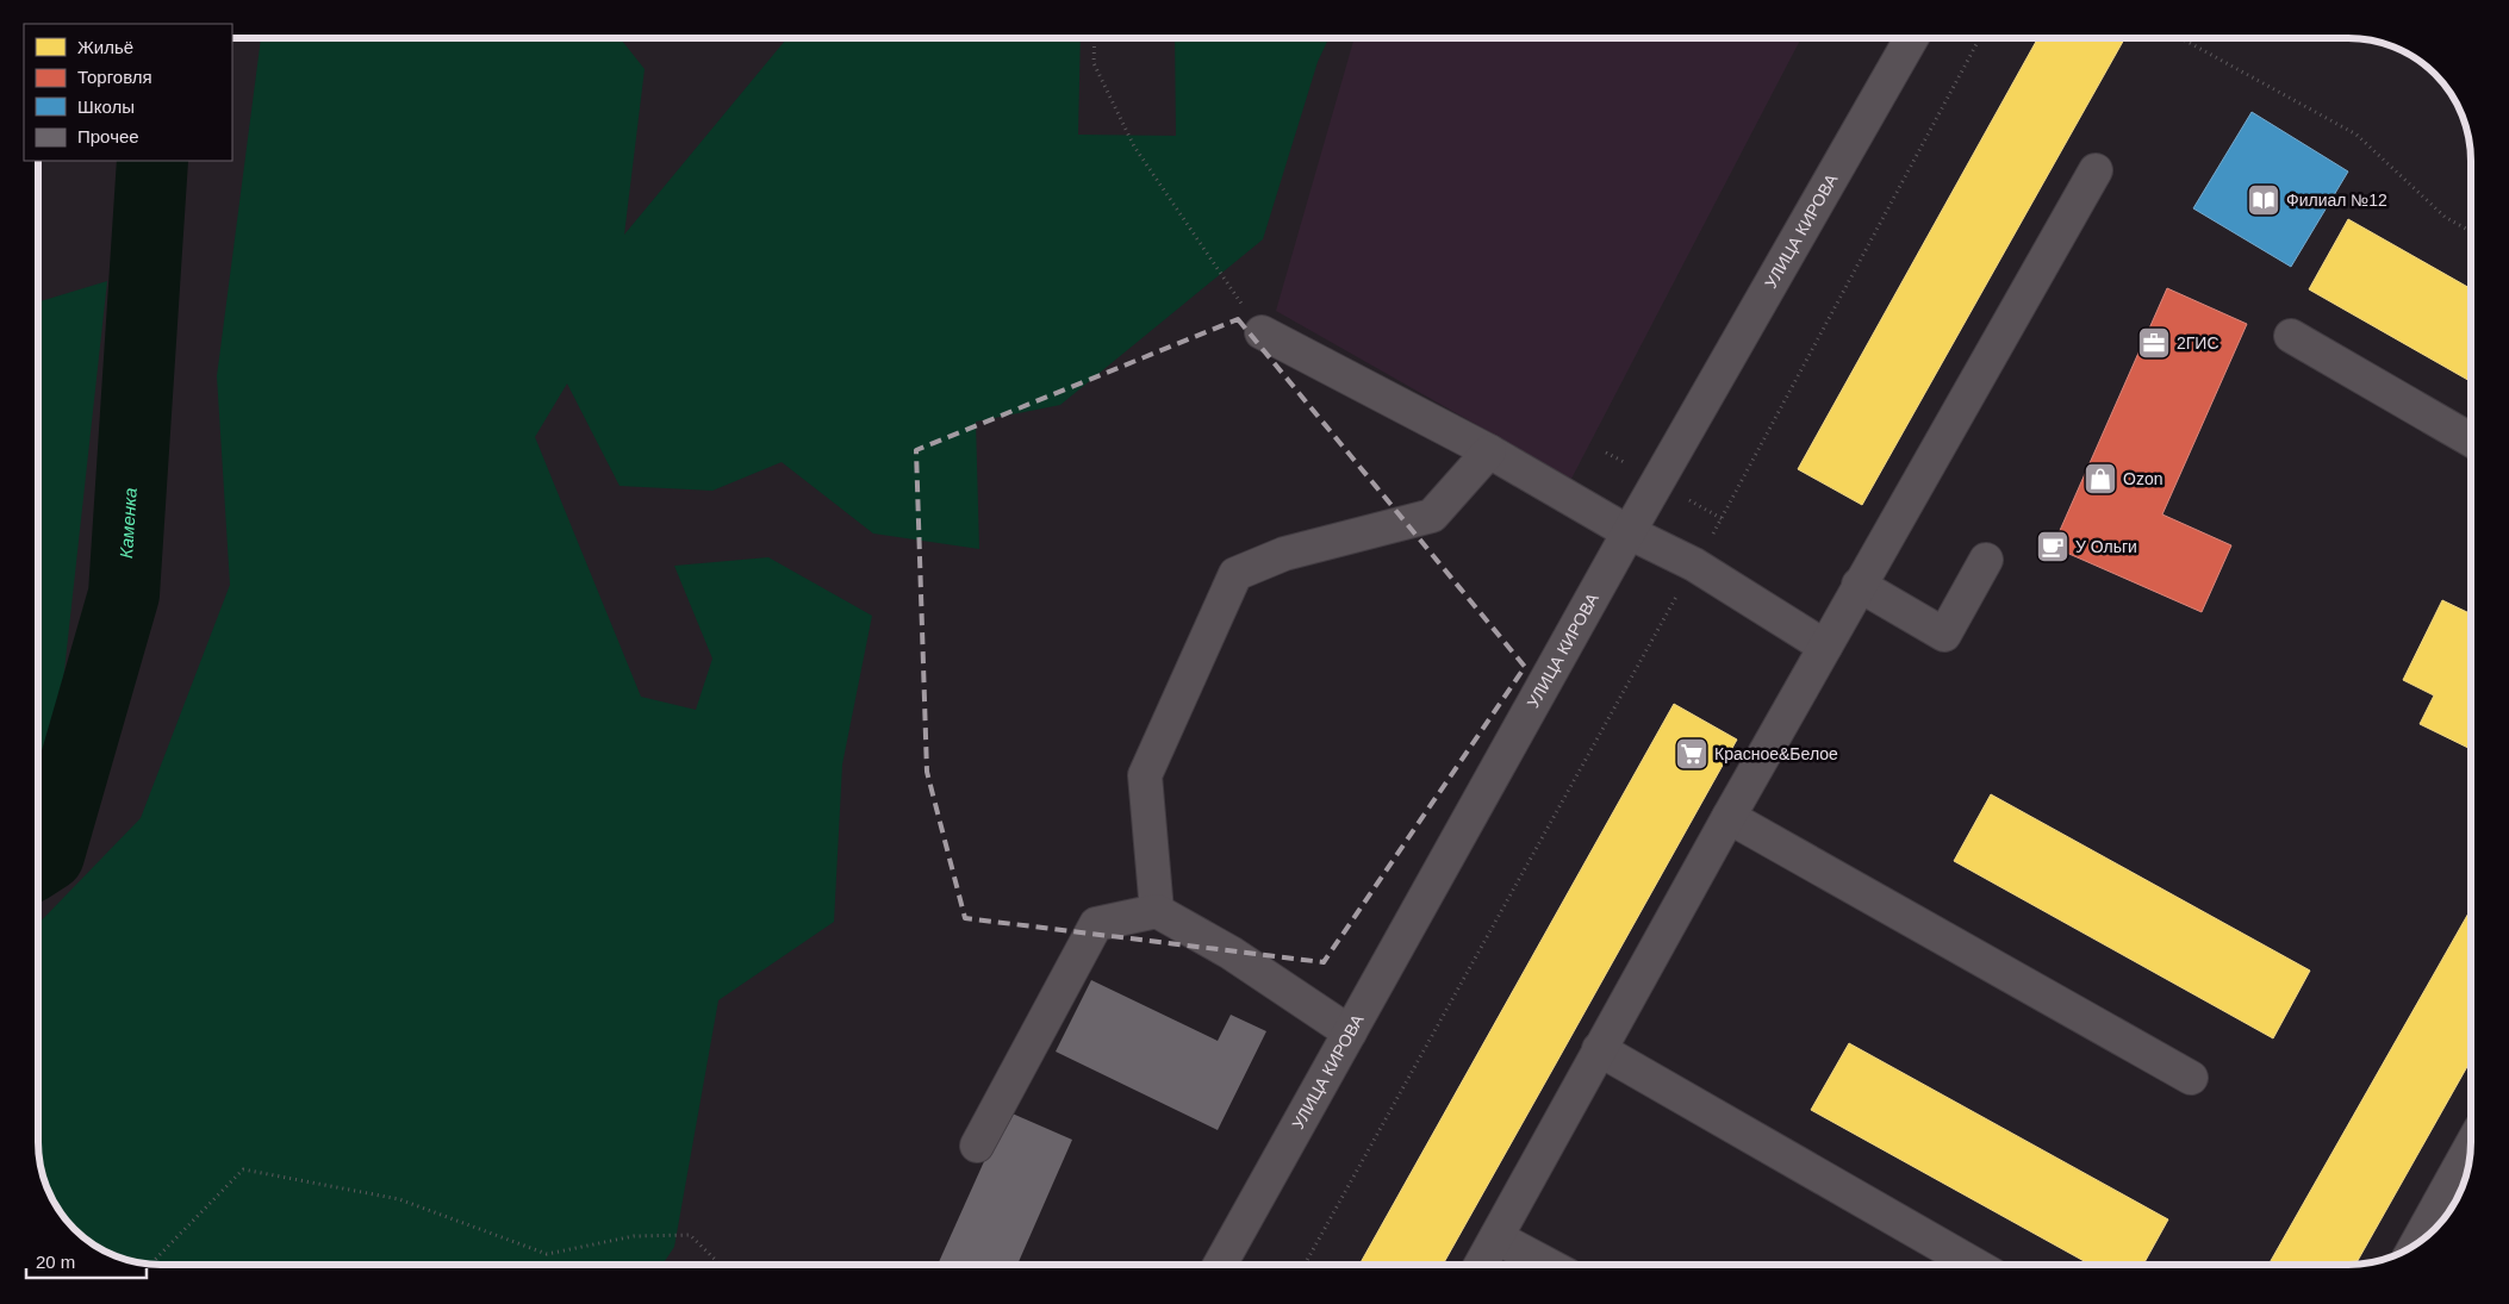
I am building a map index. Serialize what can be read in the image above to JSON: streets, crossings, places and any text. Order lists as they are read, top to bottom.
{
  "streets": {
    "street": ["УЛИЦА КИРОВА"]
  },
  "water": ["Каменка"],
  "places": {
    "library": ["Филиал №12"],
    "office": ["2ГИС"],
    "shop": ["Ozon"],
    "cafe": ["У Ольги"],
    "supermarket": ["Красное&Белое"]
  },
  "legend": [
    "Жильё",
    "Торговля",
    "Школы",
    "Прочее"
  ],
  "scale_bar": "20 m"
}
